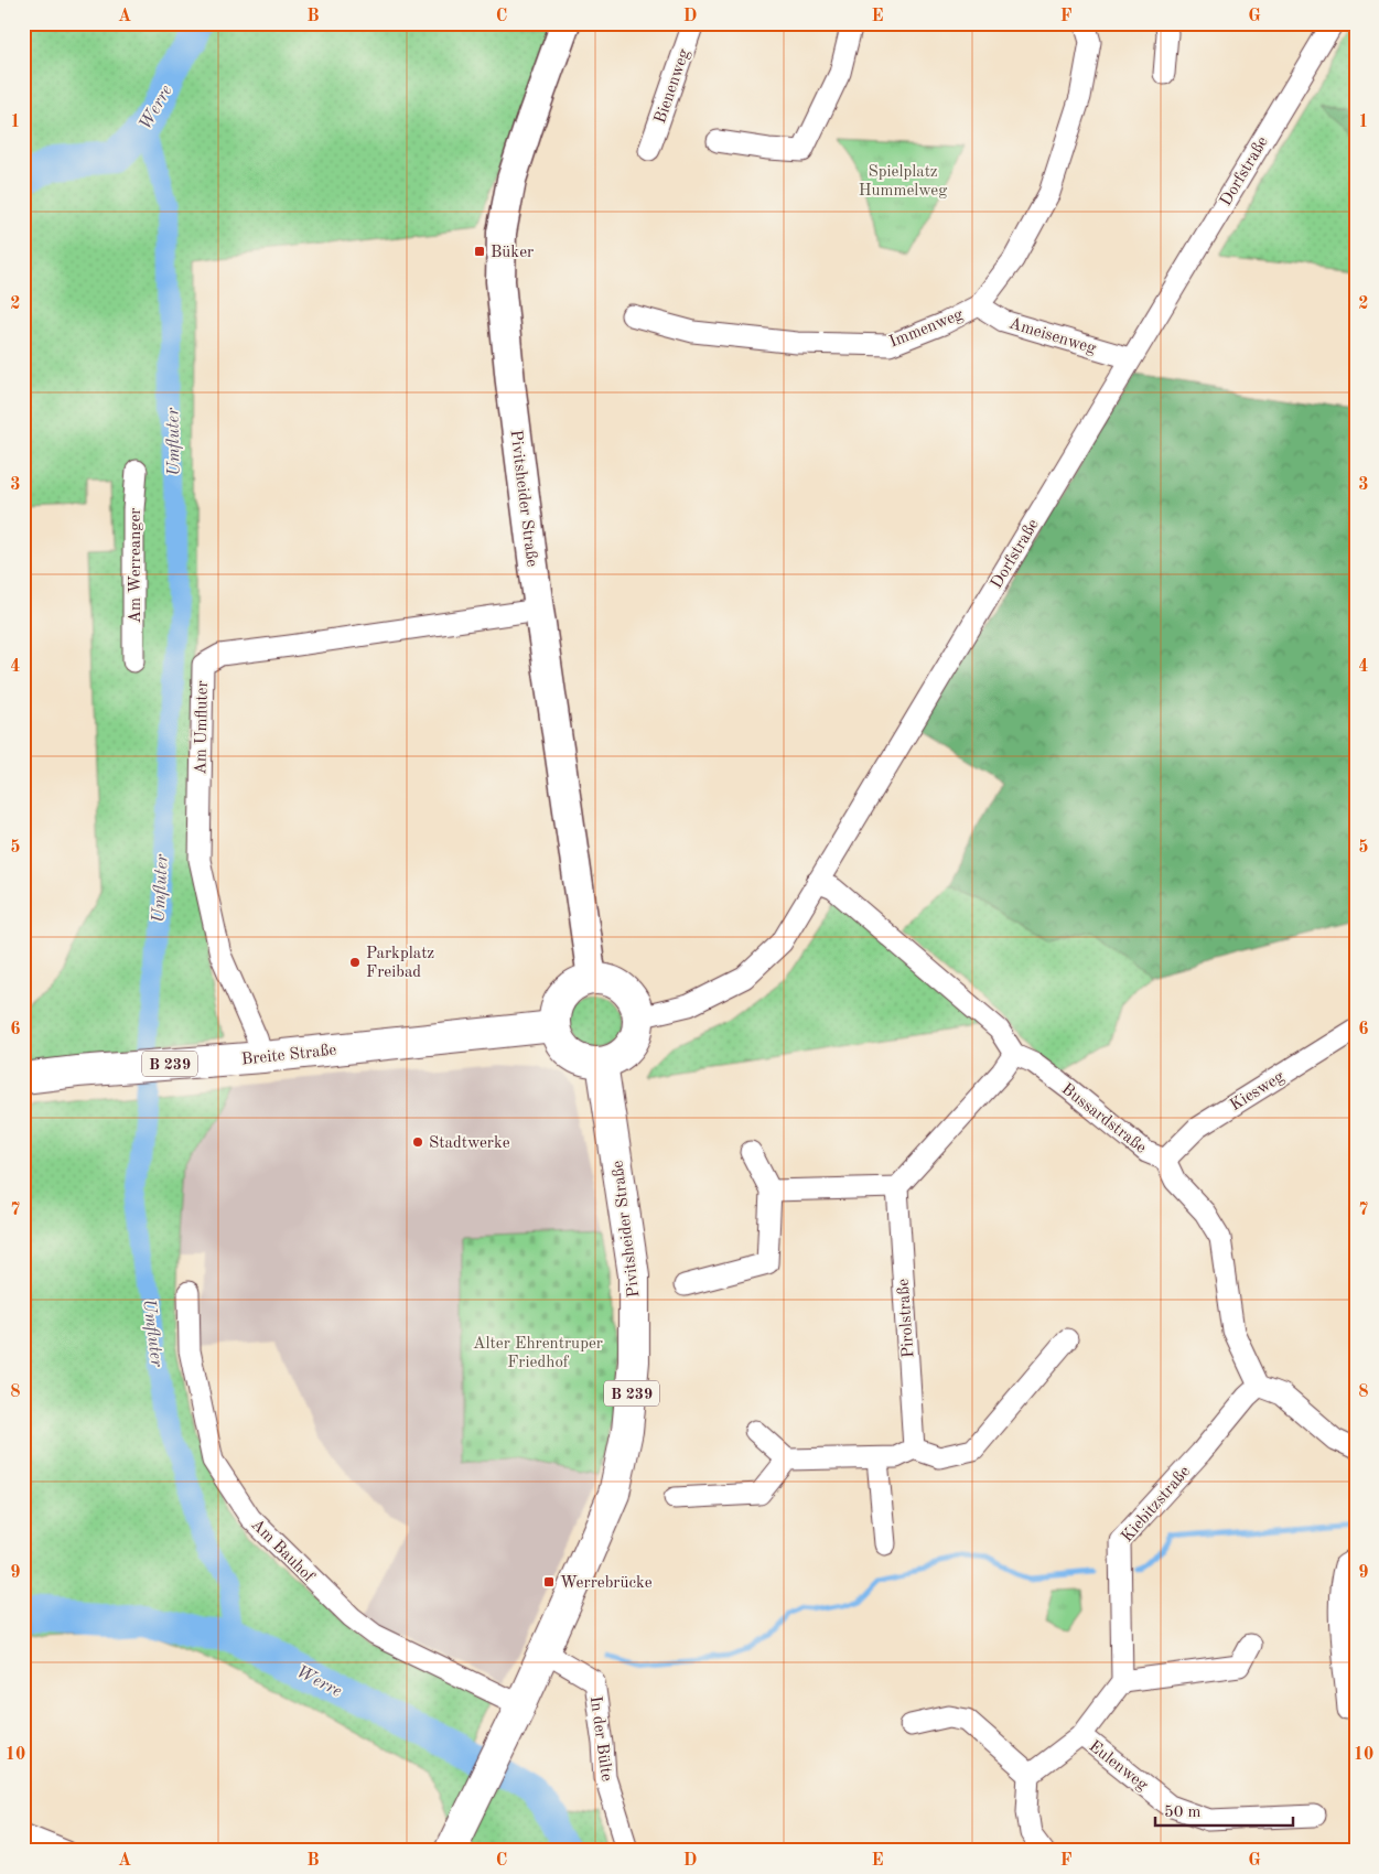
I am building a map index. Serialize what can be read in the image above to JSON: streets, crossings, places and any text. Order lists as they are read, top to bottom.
{
  "streets": {
    "main road": ["Pivitsheider Straße", "Breite Straße", "B 239"],
    "street": [
      "Bienenweg",
      "Dorfstraße",
      "Immenweg",
      "Ameisenweg",
      "Am Werreanger",
      "Am Umfluter",
      "Kiesweg",
      "Bussardstraße",
      "Pirolstraße",
      "Kiebitzstraße",
      "Am Bauhof",
      "In der Bülte",
      "Eulenweg"
    ]
  },
  "crossings": [
    ["Dorfstraße", "Ameisenweg"],
    ["Dorfstraße", "Pivitsheider Straße"],
    ["Dorfstraße", "Breite Straße"],
    ["Immenweg", "Ameisenweg"],
    ["Pivitsheider Straße", "Am Umfluter"],
    ["Pivitsheider Straße", "Breite Straße"],
    ["Pivitsheider Straße", "B 239"],
    ["Pivitsheider Straße", "Am Bauhof"],
    ["Pivitsheider Straße", "In der Bülte"],
    ["Am Umfluter", "Breite Straße"],
    ["B 239", "Am Bauhof"],
    ["Kiesweg", "Bussardstraße"],
    ["Bussardstraße", "Kiebitzstraße"]
  ],
  "water": ["Werre", "Umfluter"],
  "parks": ["Spielplatz Hummelweg", "Alter Ehrentruper Friedhof"],
  "places": {
    "transit": ["Büker", "Werrebrücke"],
    "other": ["Parkplatz Freibad", "Stadtwerke"]
  },
  "scale_bar": "50 m",
  "grid": {
    "columns": [
      "A",
      "B",
      "C",
      "D",
      "E",
      "F",
      "G"
    ],
    "rows": [
      "1",
      "2",
      "3",
      "4",
      "5",
      "6",
      "7",
      "8",
      "9",
      "10"
    ]
  }
}
